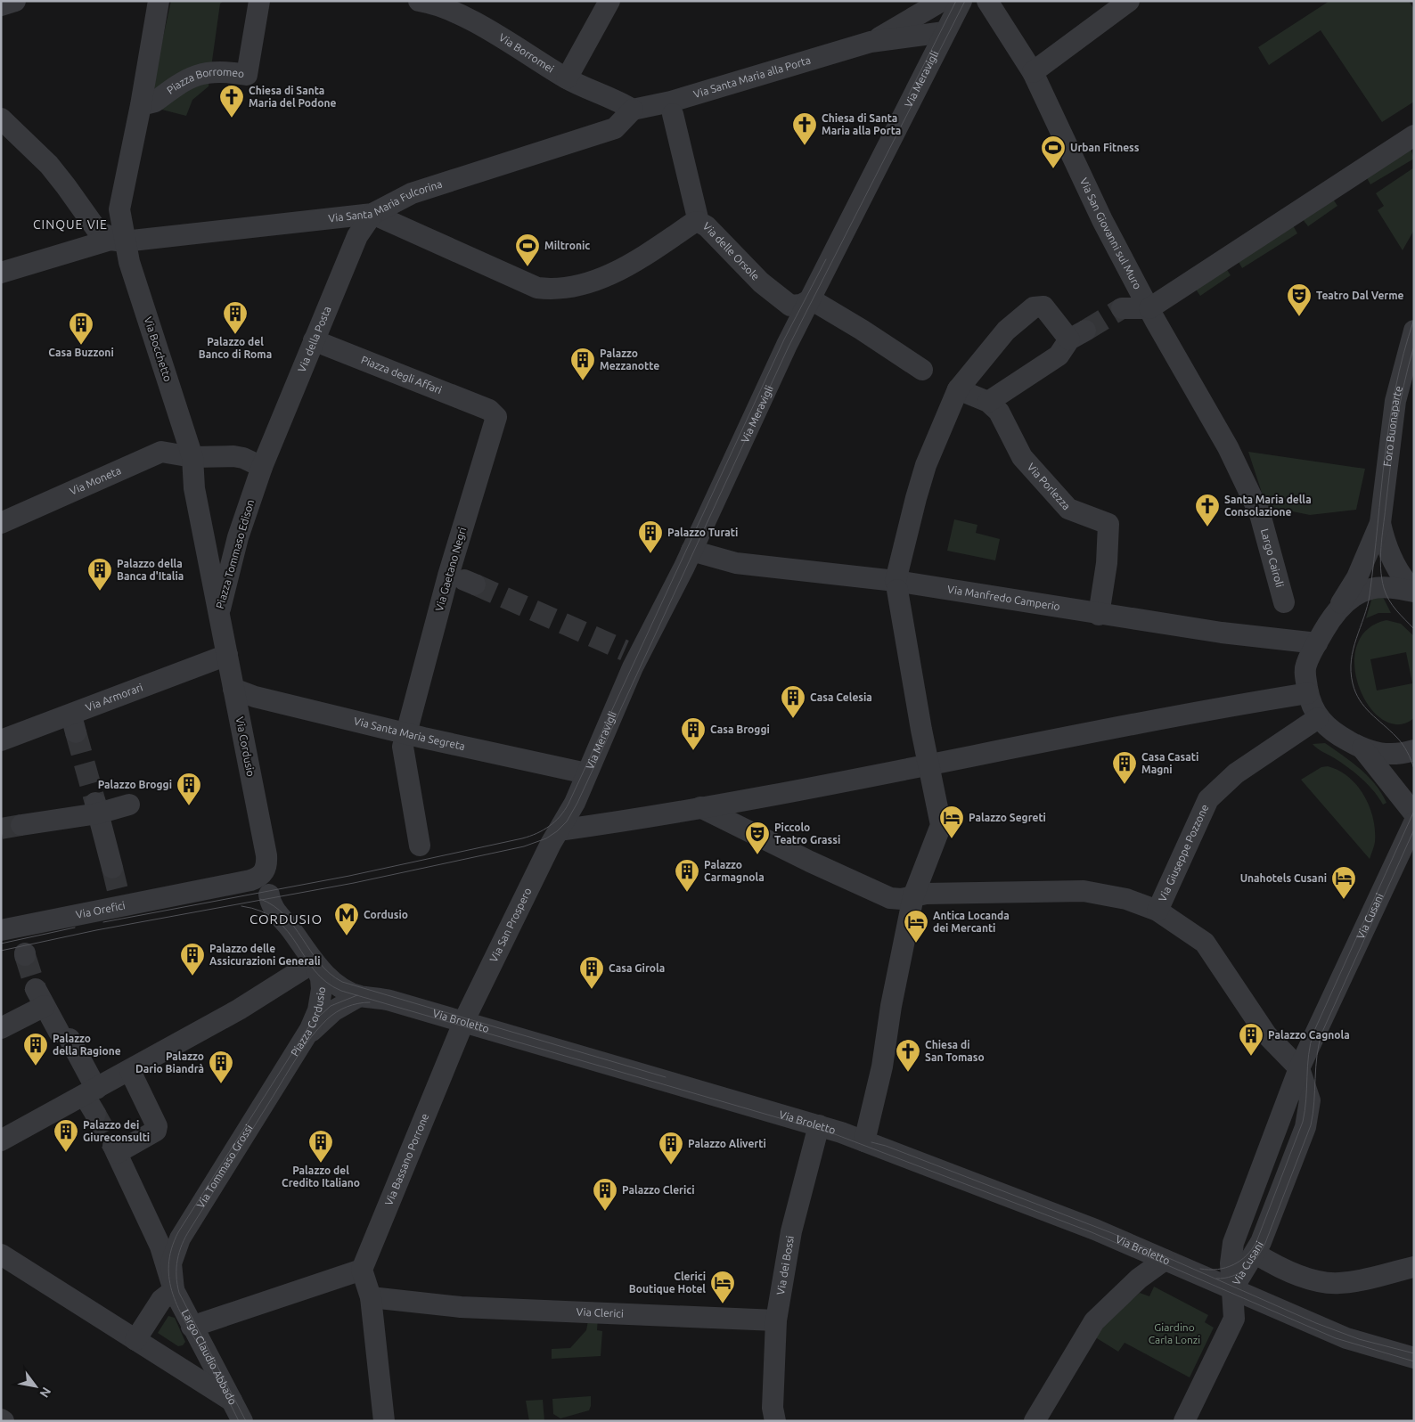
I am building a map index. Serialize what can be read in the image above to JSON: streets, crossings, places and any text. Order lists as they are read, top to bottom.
{
  "streets": {
    "street": [
      "Via Borromei",
      "Via Santa Maria alla Porta",
      "Via Meravigli",
      "Piazza Borromeo",
      "Via Santa Maria Fulcorina",
      "Via San Giovanni sul Muro",
      "Via delle Orsole",
      "Via della Posta",
      "Via Bocchetto",
      "Piazza degli Affari",
      "Foro Buonaparte",
      "Via Moneta",
      "Via Porlezza",
      "Piazza Tommaso Edison",
      "Largo Cairoli",
      "Via Gaetano Negri",
      "Via Manfredo Camperio",
      "Via Armorari",
      "Via Santa Maria Segreta",
      "Via Cordusio",
      "Via Giuseppe Pozzone",
      "Via Orefici",
      "Via Cusani",
      "Via San Prospero",
      "Piazza Cordusio",
      "Via Broletto",
      "Via Bassano Porrone",
      "Via Tommaso Grossi",
      "Via dei Bossi",
      "Via Clerici",
      "Largo Claudio Abbado"
    ]
  },
  "crossings": [
    ["Via Borromei", "Via Santa Maria alla Porta"],
    ["Via Borromei", "Via Santa Maria Fulcorina"],
    ["Via Santa Maria alla Porta", "Via Meravigli"],
    ["Via Santa Maria alla Porta", "Via Santa Maria Fulcorina"],
    ["Via Meravigli", "Via delle Orsole"],
    ["Via Meravigli", "Via Manfredo Camperio"],
    ["Via Meravigli", "Via Santa Maria Segreta"],
    ["Via Meravigli", "Via San Prospero"],
    ["Piazza Borromeo", "Via Bocchetto"],
    ["Via Santa Maria Fulcorina", "Via della Posta"],
    ["Via Santa Maria Fulcorina", "Via Bocchetto"],
    ["Via San Giovanni sul Muro", "Largo Cairoli"],
    ["Via della Posta", "Piazza degli Affari"],
    ["Via della Posta", "Piazza Tommaso Edison"],
    ["Via Bocchetto", "Via Moneta"],
    ["Via Bocchetto", "Piazza Tommaso Edison"],
    ["Piazza degli Affari", "Via Gaetano Negri"],
    ["Via Moneta", "Piazza Tommaso Edison"],
    ["Via Porlezza", "Via Manfredo Camperio"],
    ["Piazza Tommaso Edison", "Via Cordusio"],
    ["Via Gaetano Negri", "Via Santa Maria Segreta"],
    ["Via Armorari", "Via Cordusio"],
    ["Via Santa Maria Segreta", "Via Cordusio"],
    ["Via Cordusio", "Via Orefici"],
    ["Via Cordusio", "Piazza Cordusio"],
    ["Via Orefici", "Piazza Cordusio"],
    ["Via Cusani", "Via Broletto"],
    ["Via San Prospero", "Via Broletto"],
    ["Via San Prospero", "Via Bassano Porrone"],
    ["Piazza Cordusio", "Via Broletto"],
    ["Piazza Cordusio", "Via Tommaso Grossi"],
    ["Via Broletto", "Via Bassano Porrone"],
    ["Via Broletto", "Via dei Bossi"],
    ["Via Tommaso Grossi", "Largo Claudio Abbado"],
    ["Via dei Bossi", "Via Clerici"]
  ],
  "districts": ["CINQUE VIE", "CORDUSIO"],
  "parks": ["Giardino Carla Lonzi"],
  "places": {
    "church": [
      "Chiesa di Santa Maria del Podone",
      "Chiesa di Santa Maria alla Porta",
      "Santa Maria della Consolazione",
      "Chiesa di San Tomaso"
    ],
    "sports": ["Urban Fitness", "Miltronic"],
    "theatre": ["Teatro Dal Verme", "Piccolo Teatro Grassi"],
    "building": [
      "Palazzo del Banco di Roma",
      "Casa Buzzoni",
      "Palazzo Mezzanotte",
      "Palazzo Turati",
      "Palazzo della Banca d'Italia",
      "Casa Celesia",
      "Casa Broggi",
      "Casa Casati Magni",
      "Palazzo Broggi",
      "Palazzo Carmagnola",
      "Palazzo delle Assicurazioni Generali",
      "Casa Girola",
      "Palazzo Cagnola",
      "Palazzo della Ragione",
      "Palazzo Dario Biandrà",
      "Palazzo dei Giureconsulti",
      "Palazzo del Credito Italiano",
      "Palazzo Aliverti",
      "Palazzo Clerici"
    ],
    "hotel": [
      "Palazzo Segreti",
      "Unahotels Cusani",
      "Antica Locanda dei Mercanti",
      "Clerici Boutique Hotel"
    ],
    "metro station": ["Cordusio"]
  },
  "north": "bottom right"
}
